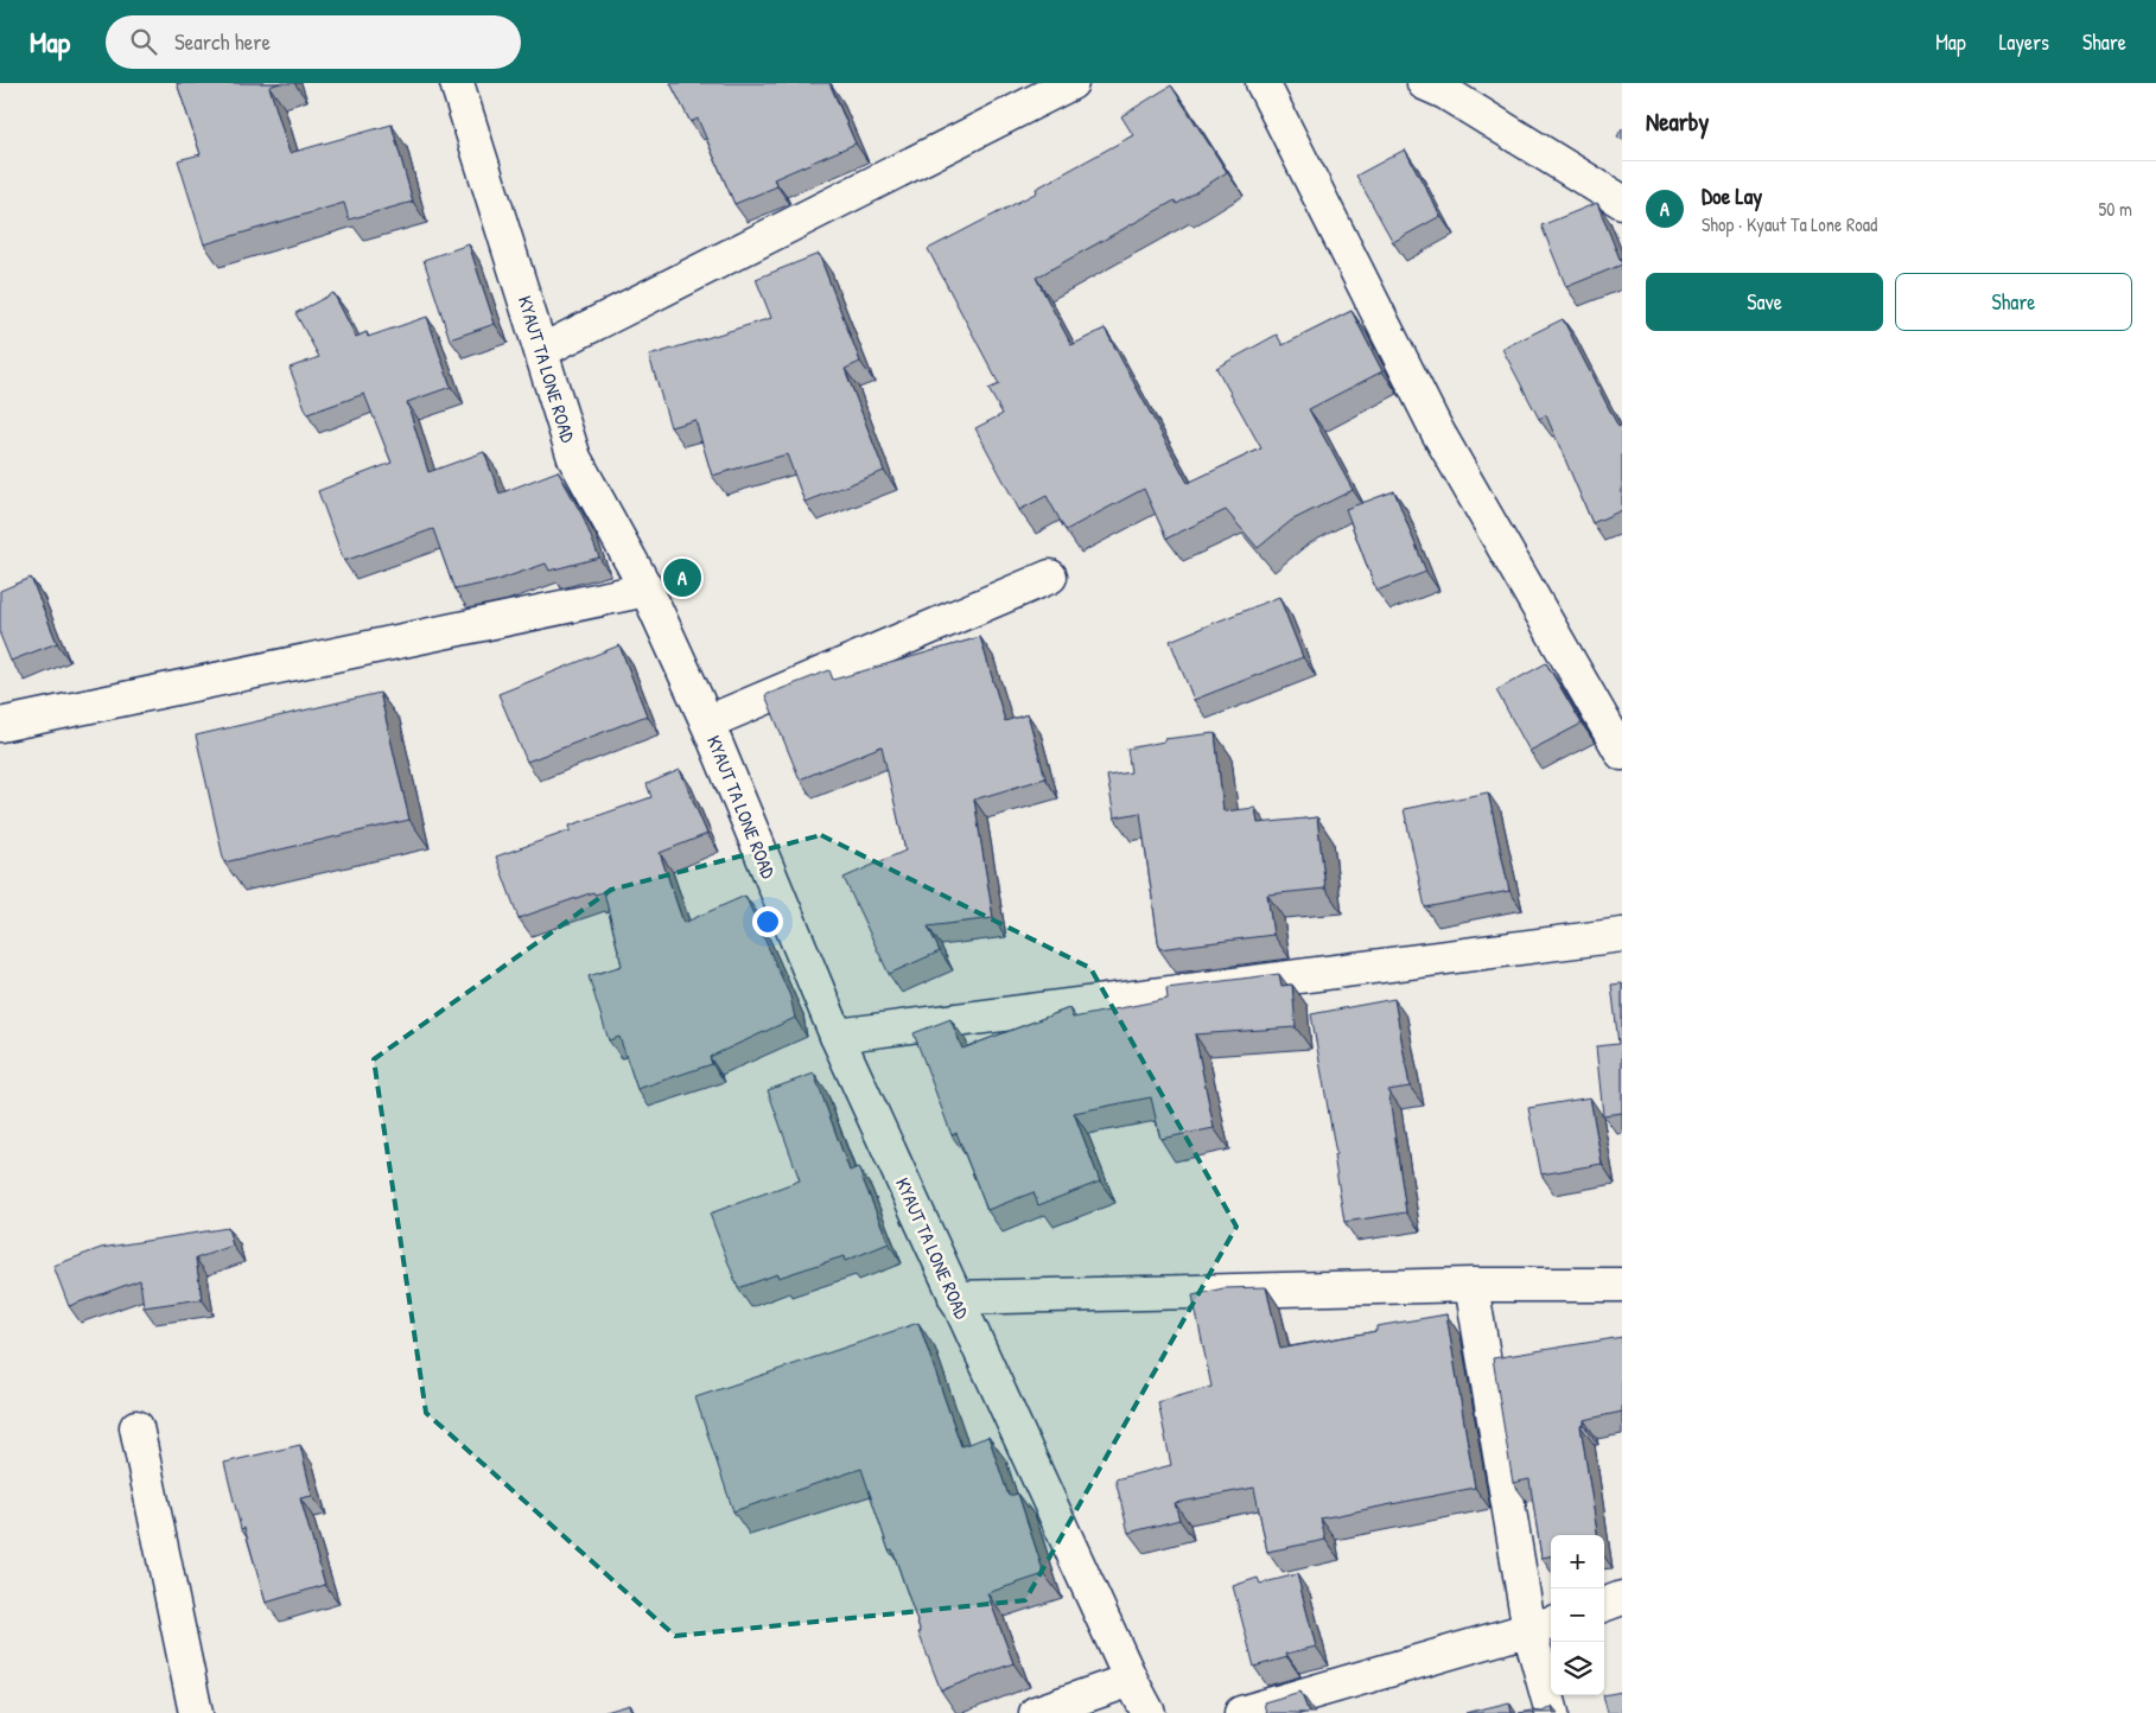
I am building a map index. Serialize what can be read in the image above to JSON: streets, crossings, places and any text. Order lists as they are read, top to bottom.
{
  "streets": {
    "street": ["KYAUT TA LONE ROAD"]
  },
  "page": {
    "header": "Map",
    "search": "Search here",
    "nav": ["Map", "Layers", "Share"],
    "heading": "Nearby",
    "list": [
      {
        "mark": "A",
        "name": "Doe Lay",
        "note": "Shop · Kyaut Ta Lone Road",
        "value": "50 m"
      }
    ],
    "buttons": ["Save", "Share"],
    "pins": "A",
    "map_buttons": ["+", "−"]
  }
}
